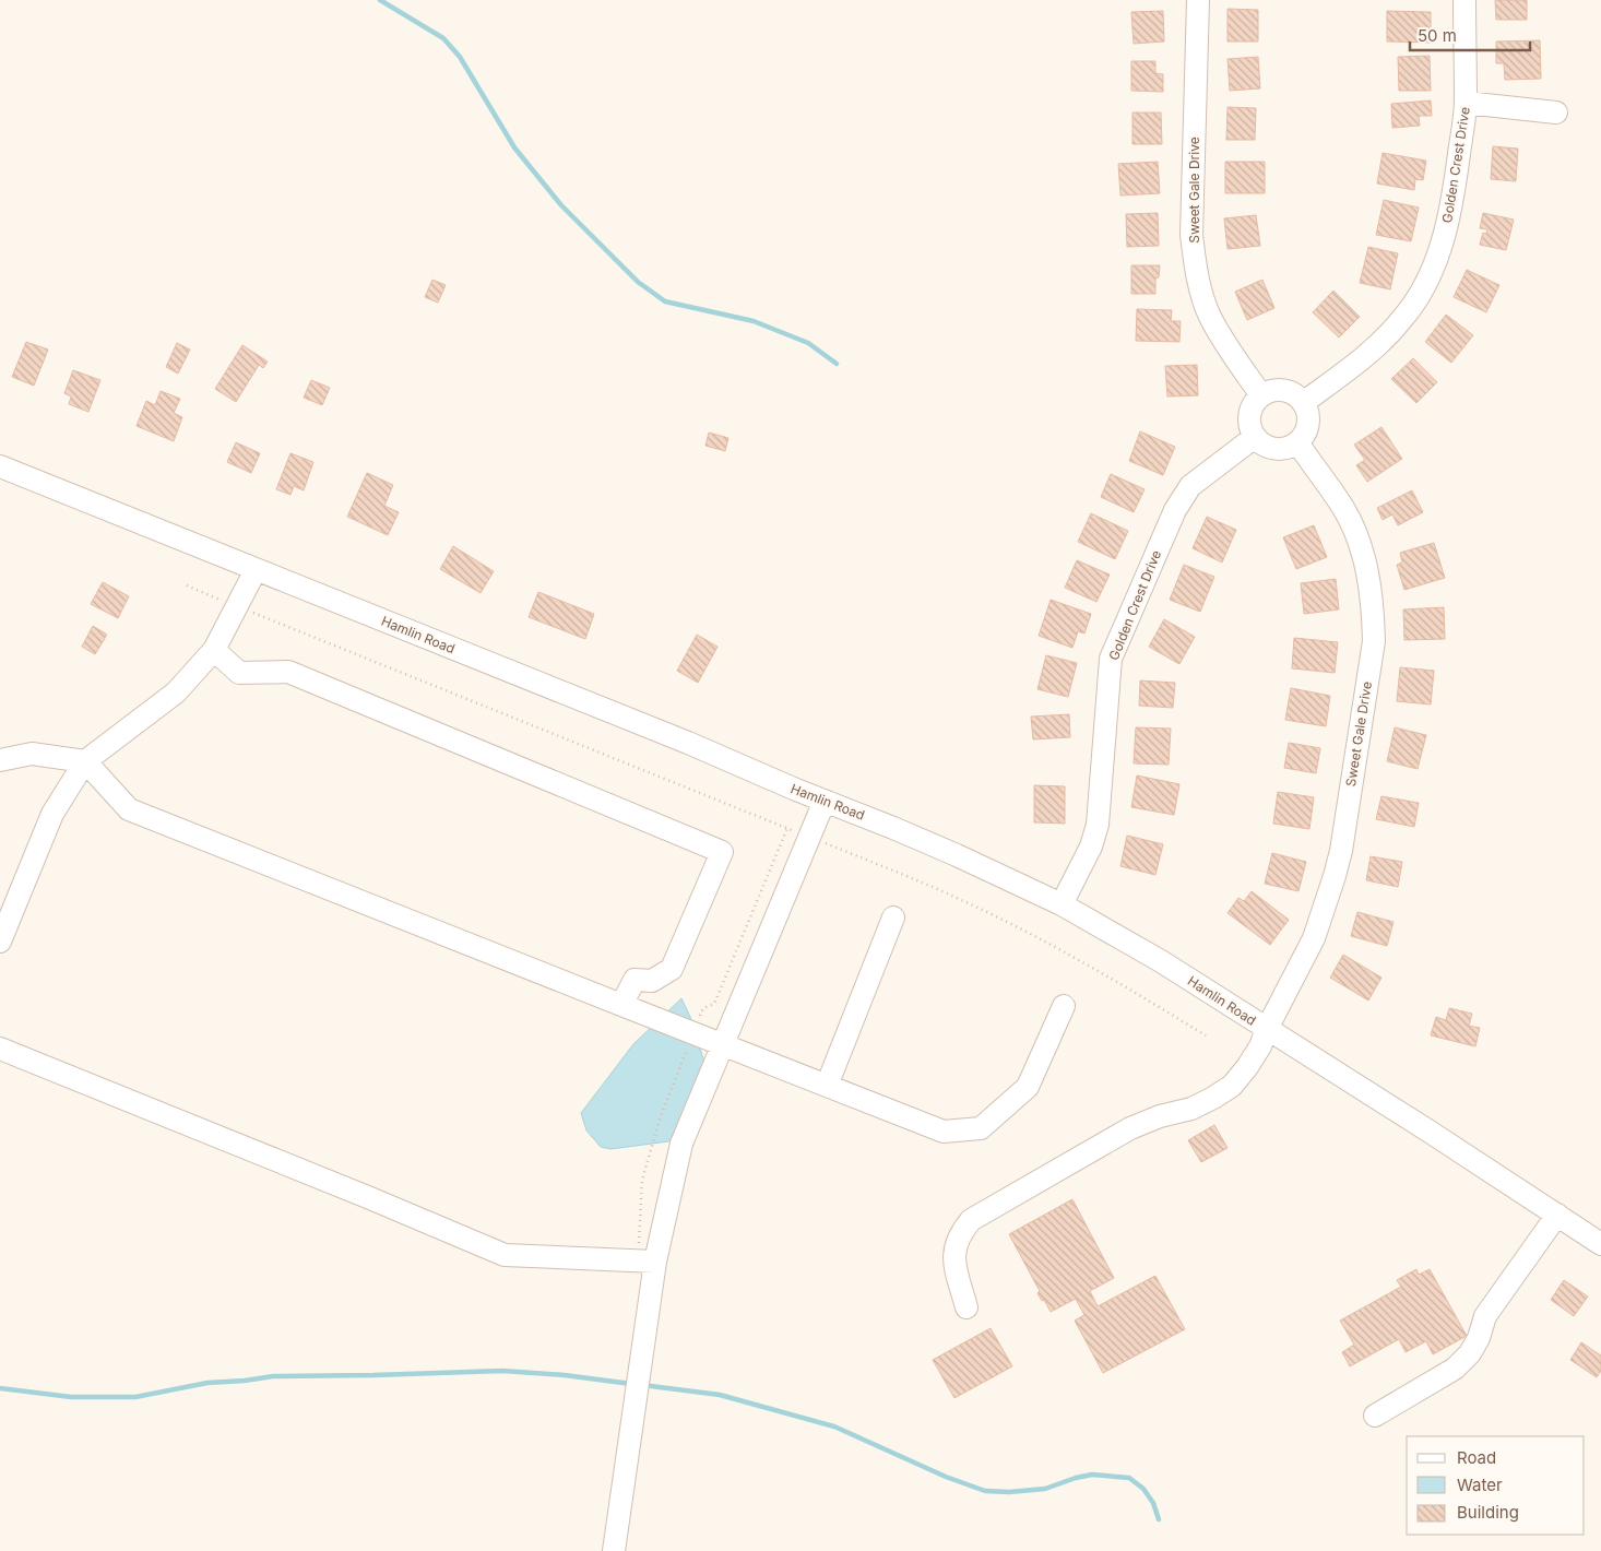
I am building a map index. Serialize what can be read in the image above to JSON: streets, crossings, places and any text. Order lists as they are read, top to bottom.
{
  "streets": {
    "street": ["Golden Crest Drive", "Sweet Gale Drive", "Hamlin Road"]
  },
  "crossings": [
    ["Golden Crest Drive", "Sweet Gale Drive"],
    ["Golden Crest Drive", "Hamlin Road"],
    ["Sweet Gale Drive", "Hamlin Road"]
  ],
  "legend": ["Road", "Water", "Building"],
  "scale_bar": "50 m"
}
